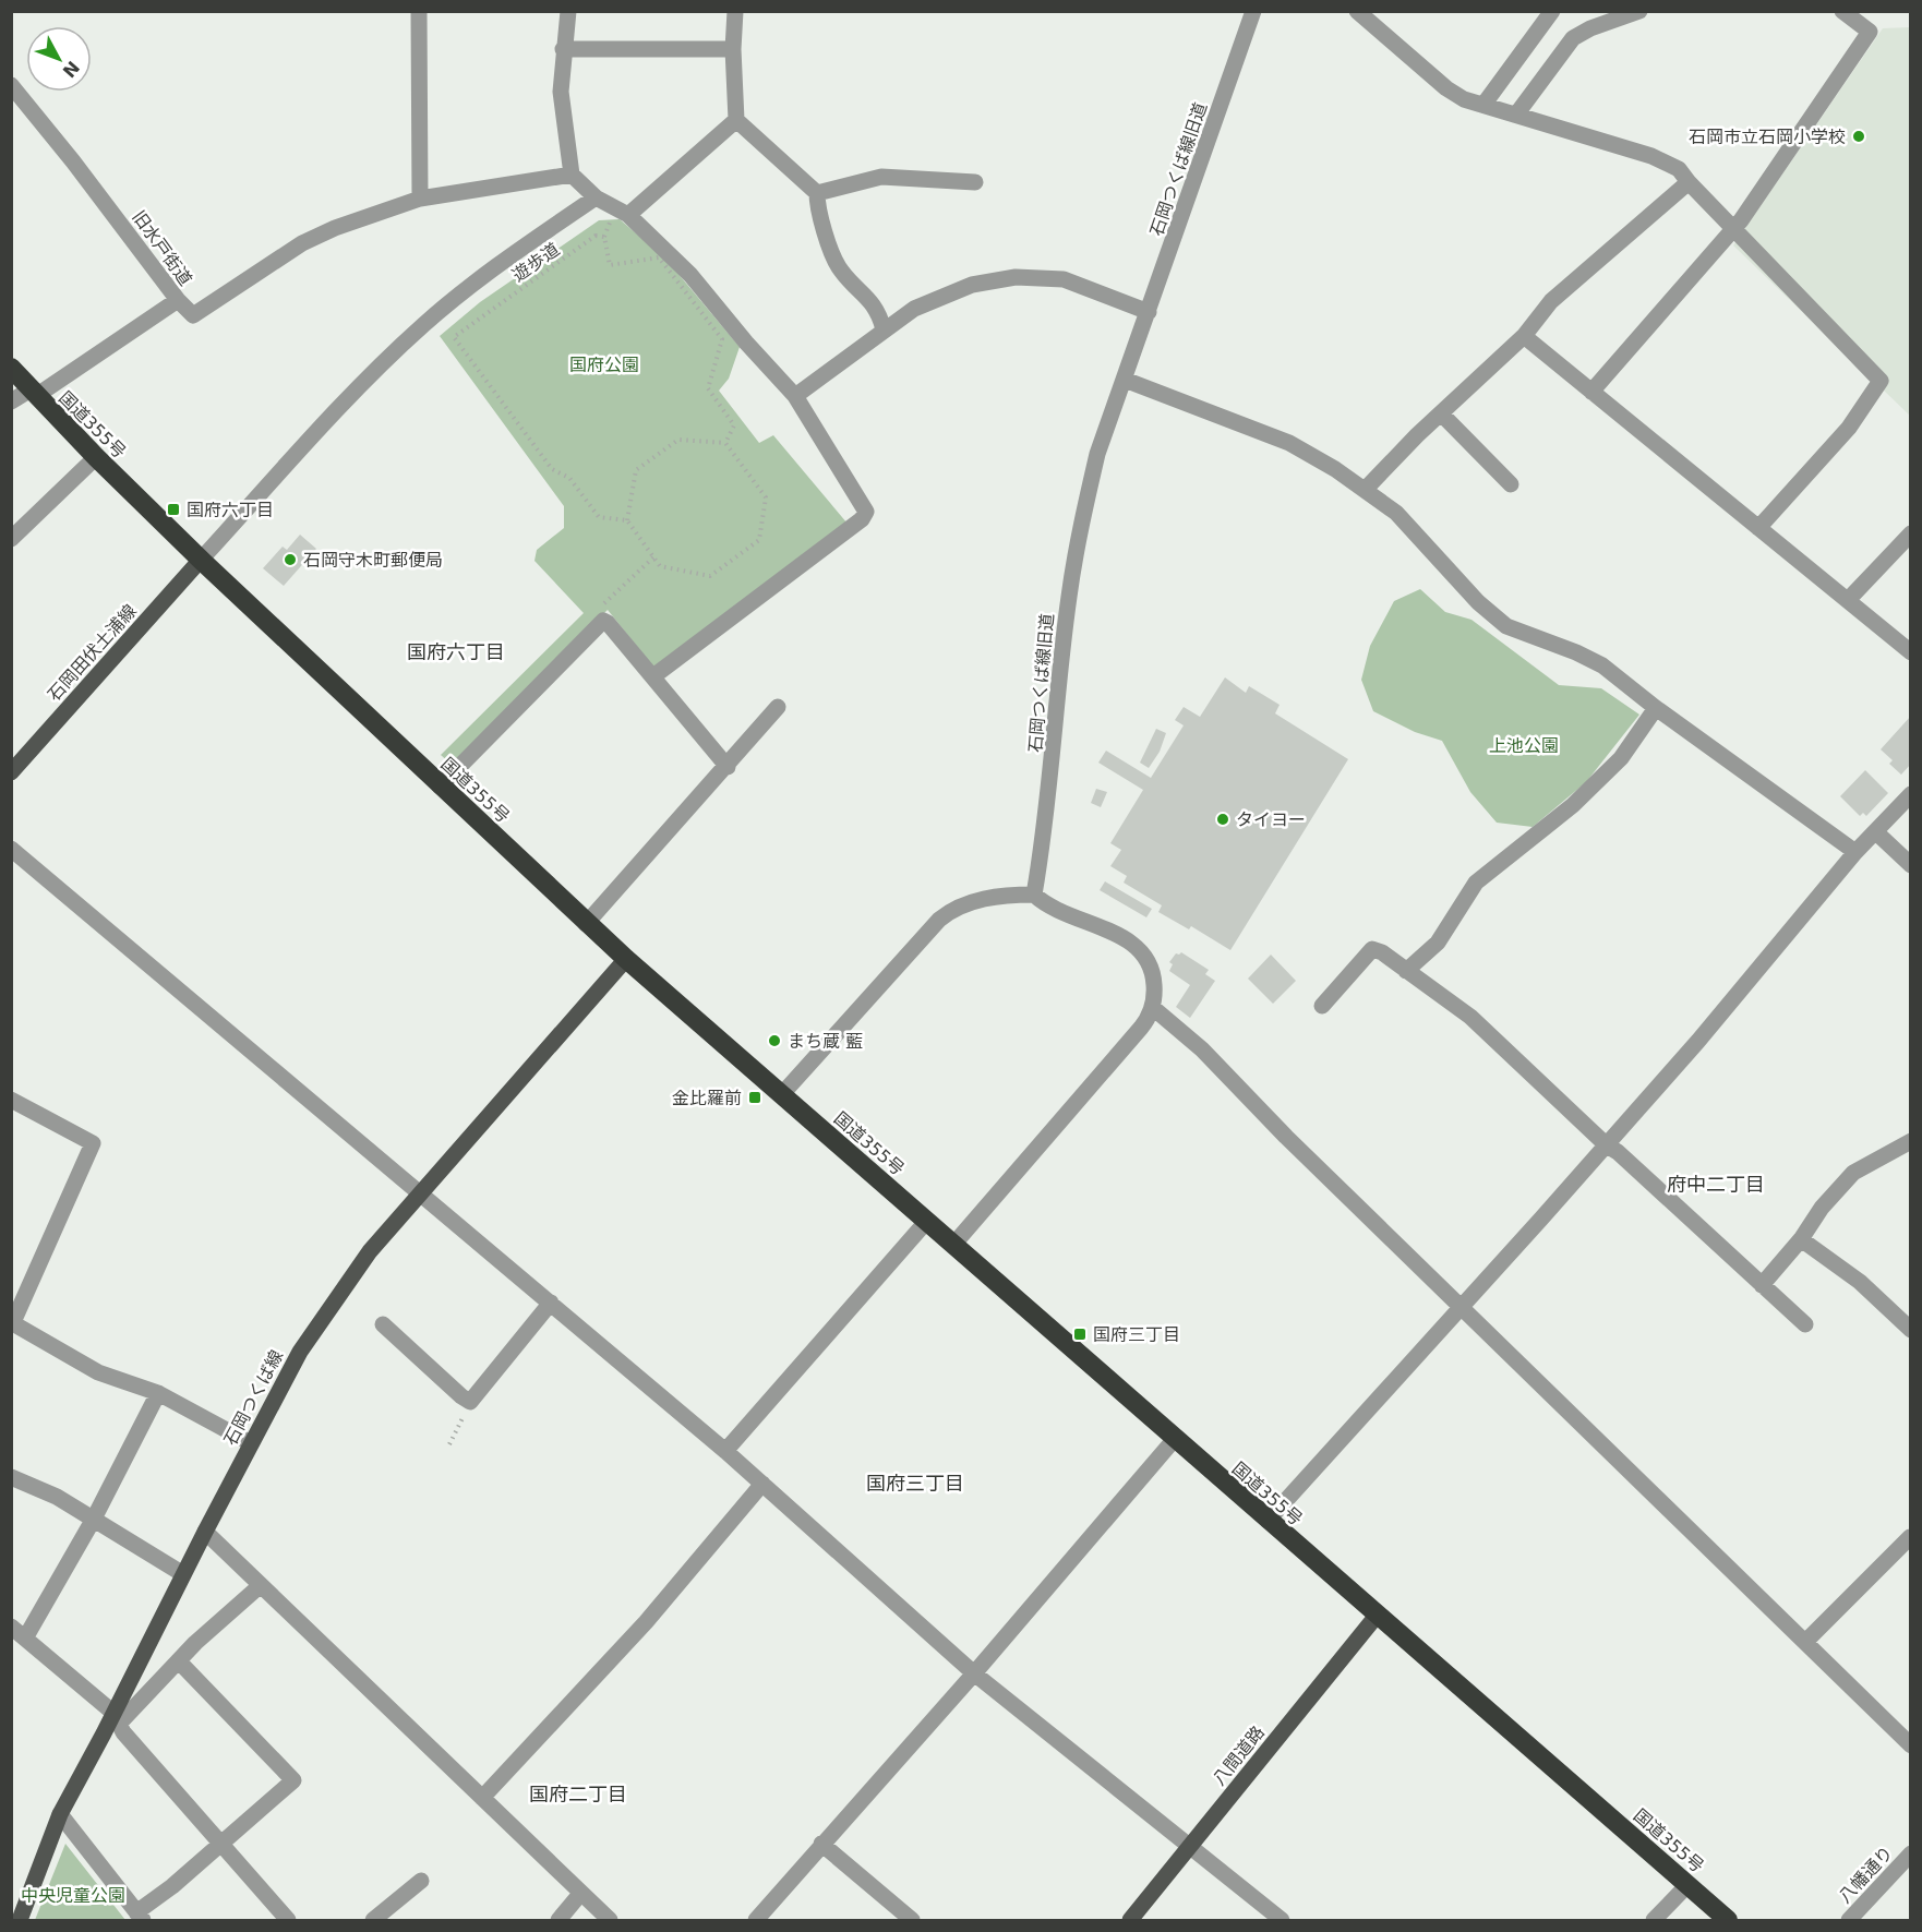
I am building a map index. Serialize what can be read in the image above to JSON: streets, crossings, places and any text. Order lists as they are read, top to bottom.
{
  "streets": {
    "highway": ["国道355号"],
    "main road": ["石岡田伏土浦線", "石岡つくば線", "八間道路"],
    "street": ["石岡つくば線旧道", "旧水戸街道", "八幡通り"],
    "path": ["遊歩道"]
  },
  "crossings": [
    ["旧水戸街道", "国道355号"],
    ["国道355号", "石岡田伏土浦線"],
    ["国道355号", "石岡つくば線"],
    ["国道355号", "八間道路"]
  ],
  "districts": [
    "国府六丁目",
    "府中二丁目",
    "国府三丁目",
    "国府二丁目"
  ],
  "parks": ["国府公園", "上池公園", "中央児童公園"],
  "places": {
    "other": [
      "石岡市立石岡小学校",
      "石岡守木町郵便局",
      "タイヨー",
      "まち蔵 藍"
    ],
    "transit": ["国府六丁目", "金比羅前", "国府三丁目"]
  },
  "north": "bottom right"
}
